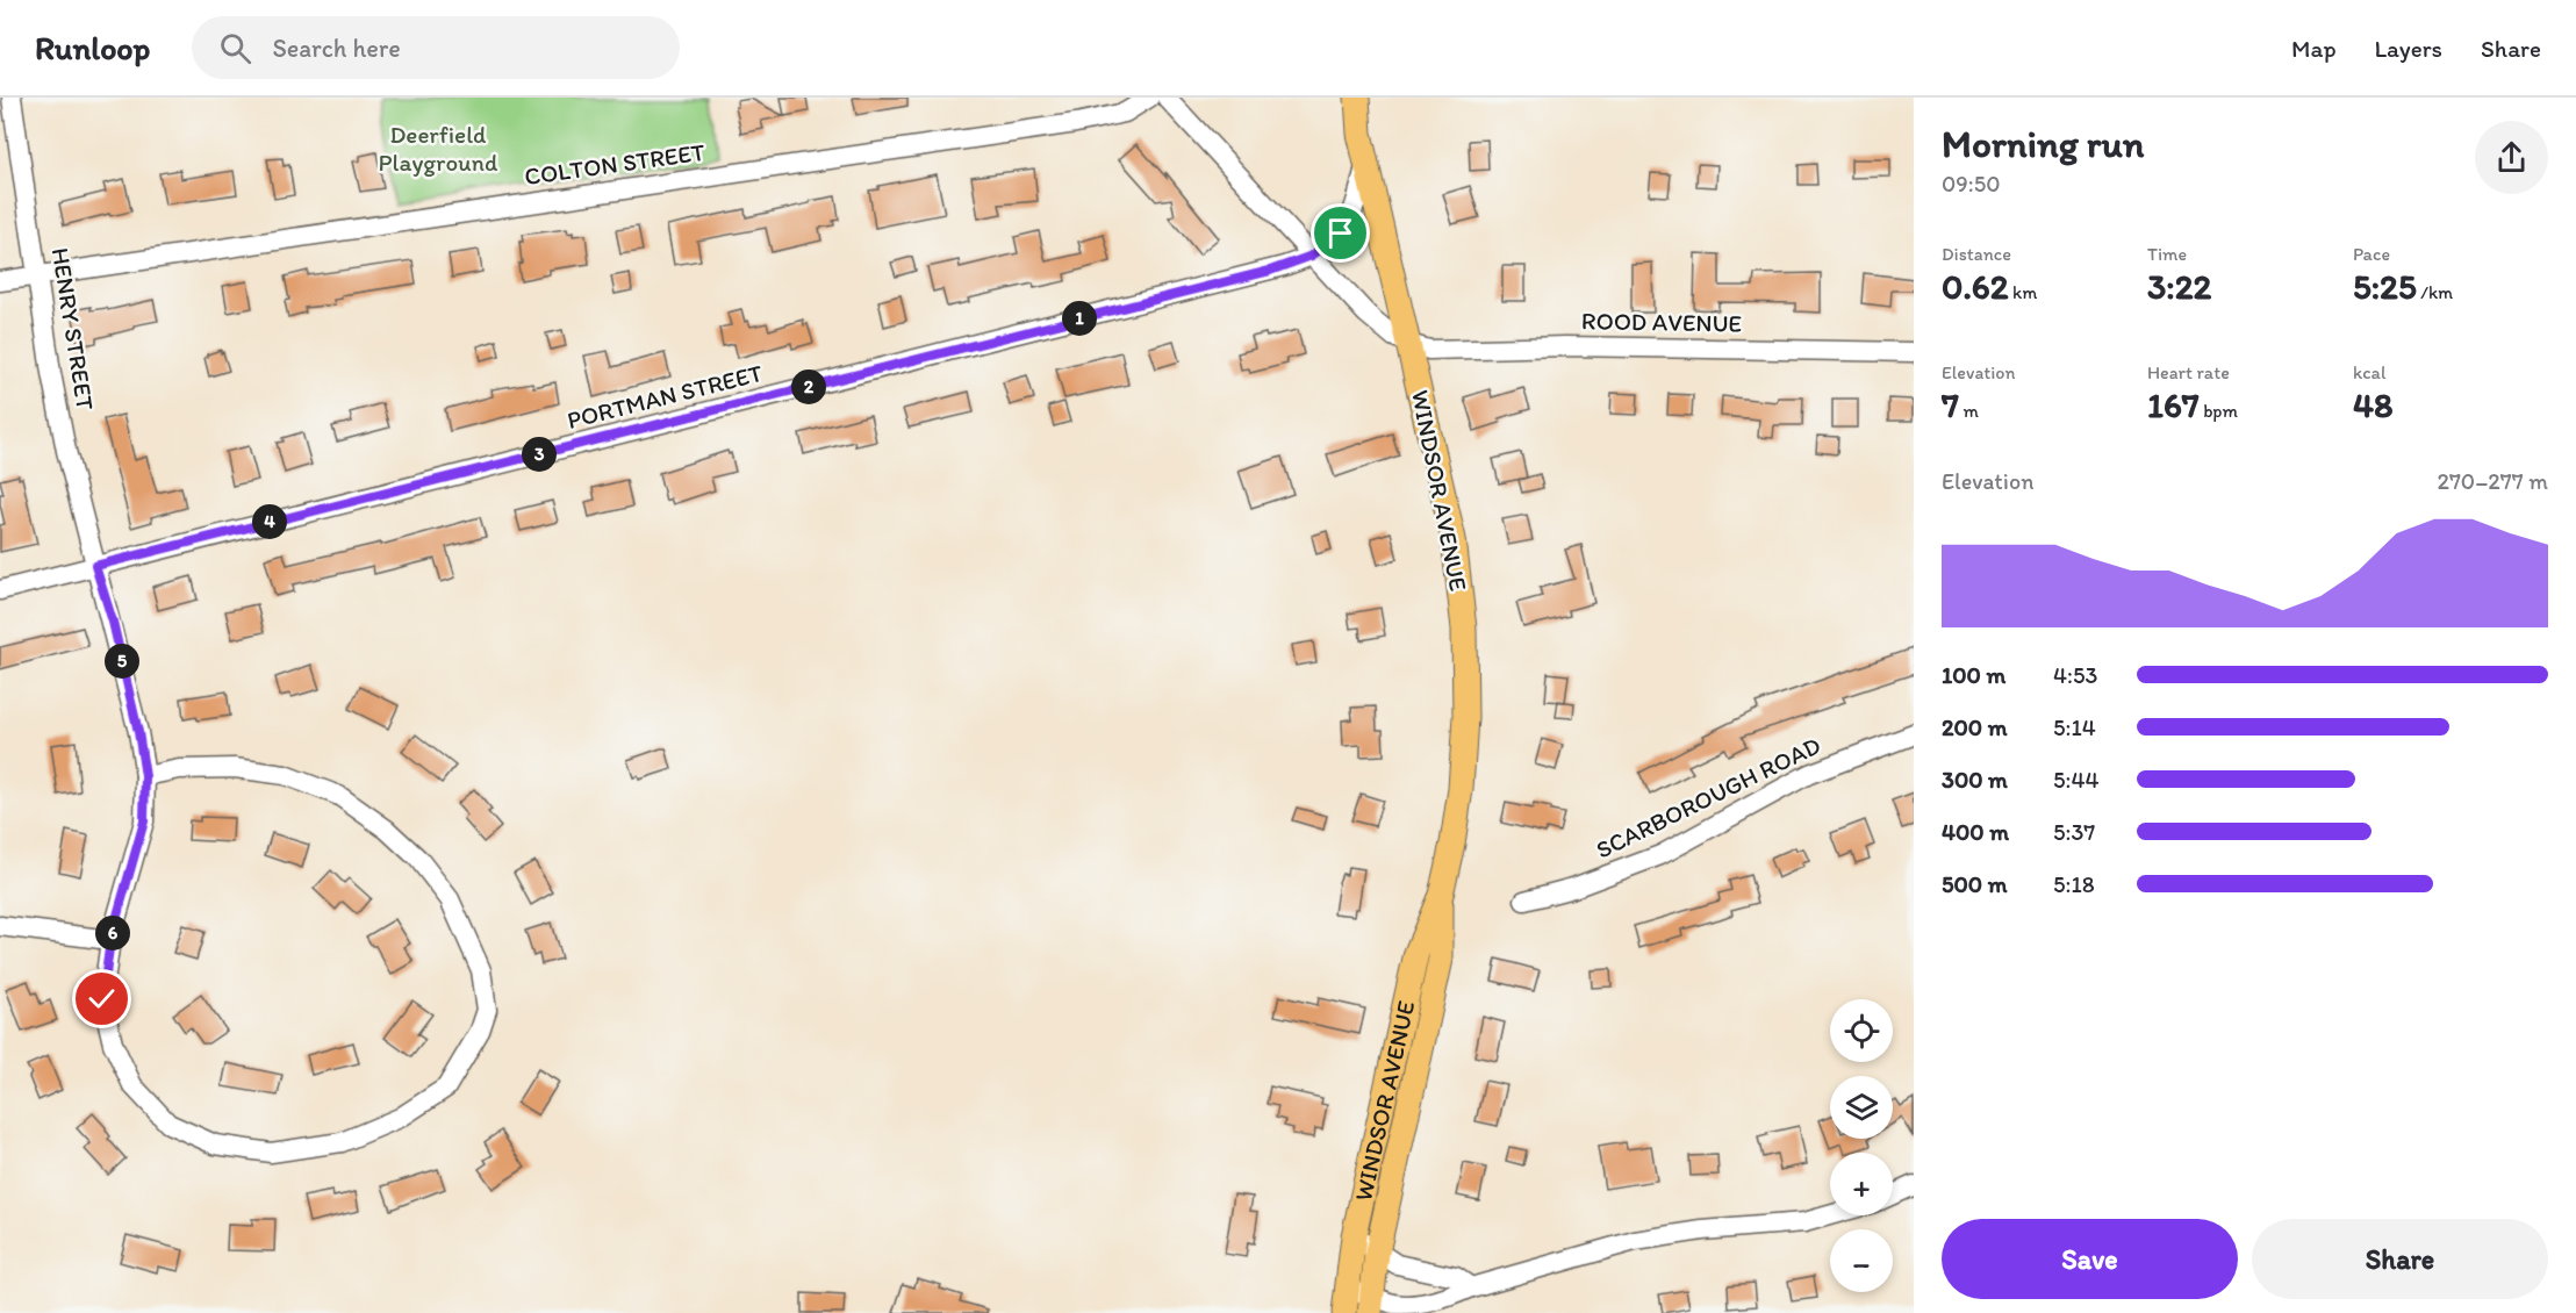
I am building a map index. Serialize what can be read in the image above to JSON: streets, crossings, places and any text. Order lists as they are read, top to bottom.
{
  "streets": {
    "main road": ["WINDSOR AVENUE"],
    "street": [
      "COLTON STREET",
      "ROOD AVENUE",
      "HENRY STREET",
      "PORTMAN STREET",
      "SCARBOROUGH ROAD"
    ]
  },
  "crossings": [
    ["COLTON STREET", "HENRY STREET"],
    ["ROOD AVENUE", "WINDSOR AVENUE"],
    ["HENRY STREET", "PORTMAN STREET"],
    ["PORTMAN STREET", "WINDSOR AVENUE"]
  ],
  "parks": ["Deerfield Playground"],
  "page": {
    "header": "Runloop",
    "search": "Search here",
    "nav": ["Map", "Layers", "Share"],
    "heading": ["Morning run", "09:50"],
    "stats": [
      ["Distance", "0.62 km"],
      ["Time", "3:22"],
      ["Pace", "5:25 /km"],
      ["Elevation", "7 m"],
      ["Heart rate", "167 bpm"],
      ["kcal", "48"]
    ],
    "pins": [
      "1",
      "2",
      "3",
      "4",
      "5",
      "6"
    ],
    "chart": ["Elevation", "270–277 m"],
    "list": [
      {
        "name": "100 m",
        "note": "4:53"
      },
      {
        "name": "200 m",
        "note": "5:14"
      },
      {
        "name": "300 m",
        "note": "5:44"
      },
      {
        "name": "400 m",
        "note": "5:37"
      },
      {
        "name": "500 m",
        "note": "5:18"
      }
    ],
    "map_buttons": ["+", "−"],
    "buttons": ["Save", "Share"]
  }
}
